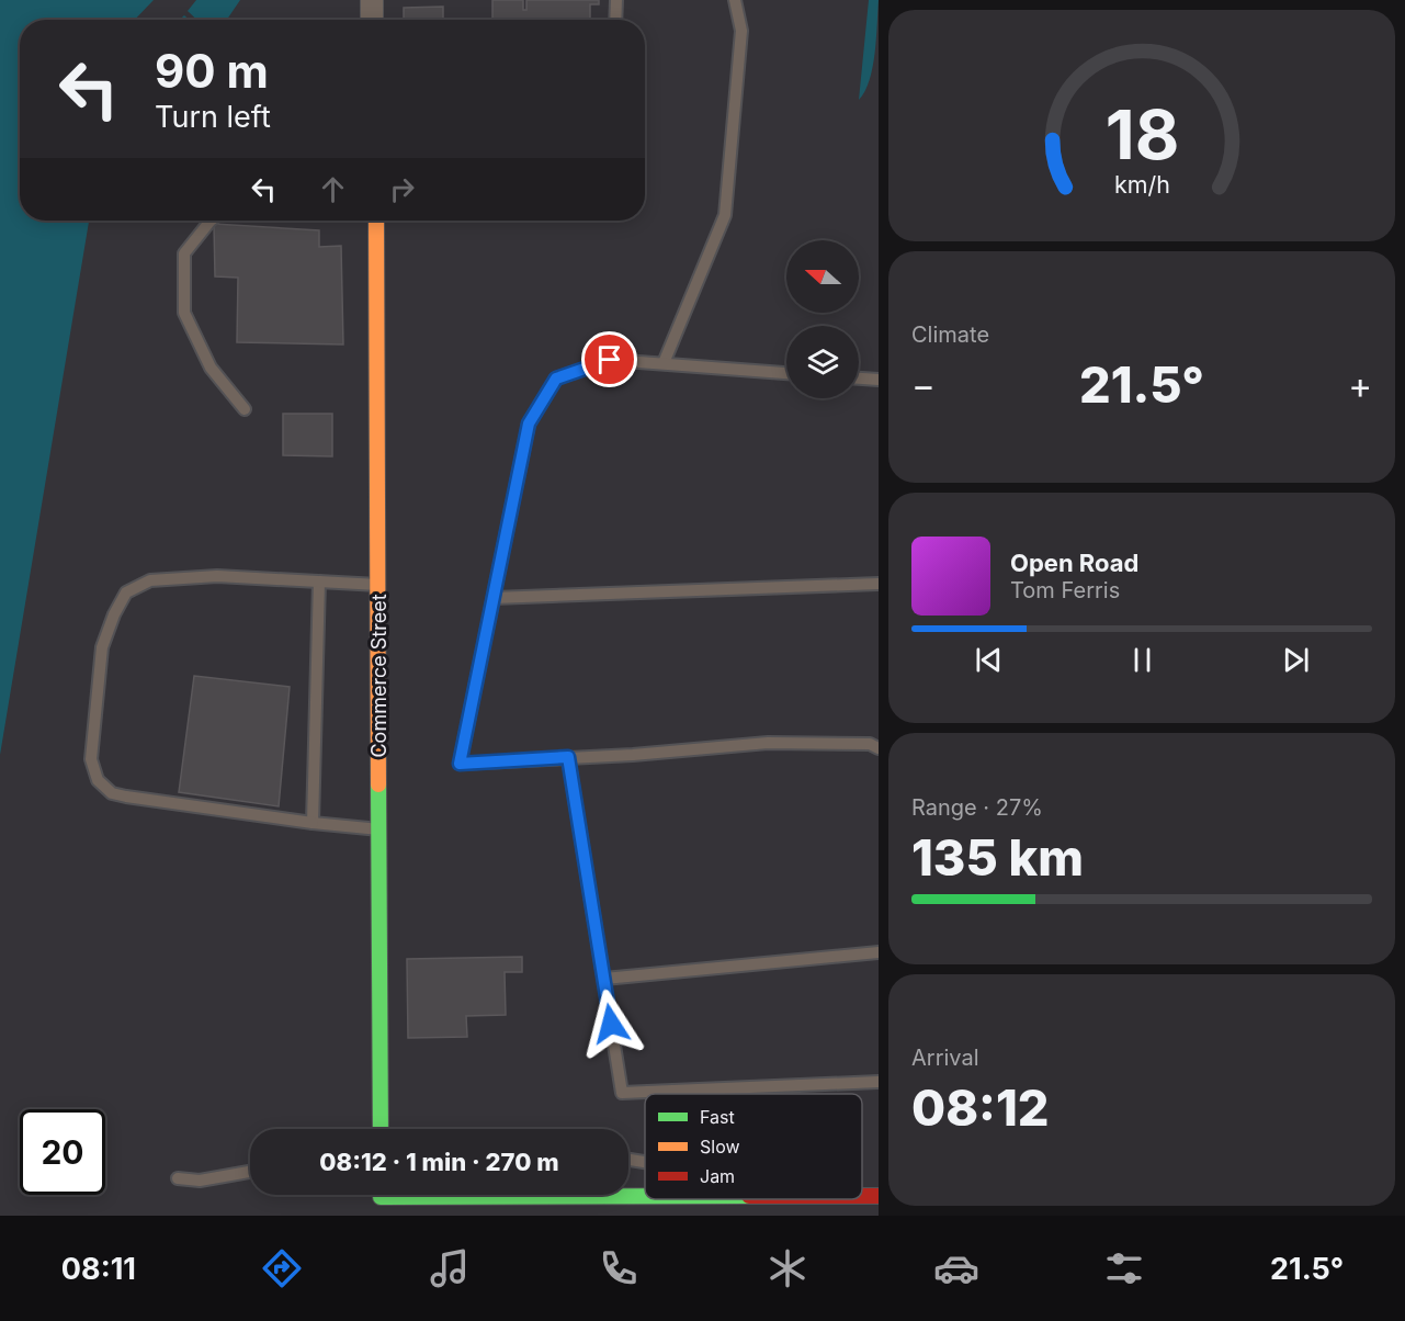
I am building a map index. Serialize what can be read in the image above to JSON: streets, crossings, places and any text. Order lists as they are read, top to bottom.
{
  "streets": {
    "street": ["Commerce Street"]
  },
  "legend": ["Fast", "Slow", "Jam"],
  "north": "left",
  "page": {
    "turn": ["90 m", "Turn left"],
    "tile": [
      "Climate",
      ["Range · 27%", "135 km"],
      ["Arrival", "08:12"]
    ],
    "heat": ["−", "21.5°", "+"],
    "song": ["Open Road", "Tom Ferris"],
    "limit": "20",
    "trip": "08:12 · 1 min · 270 m",
    "tabs": ["08:11", "21.5°"],
    "gauge": ["18", "km/h"]
  }
}
